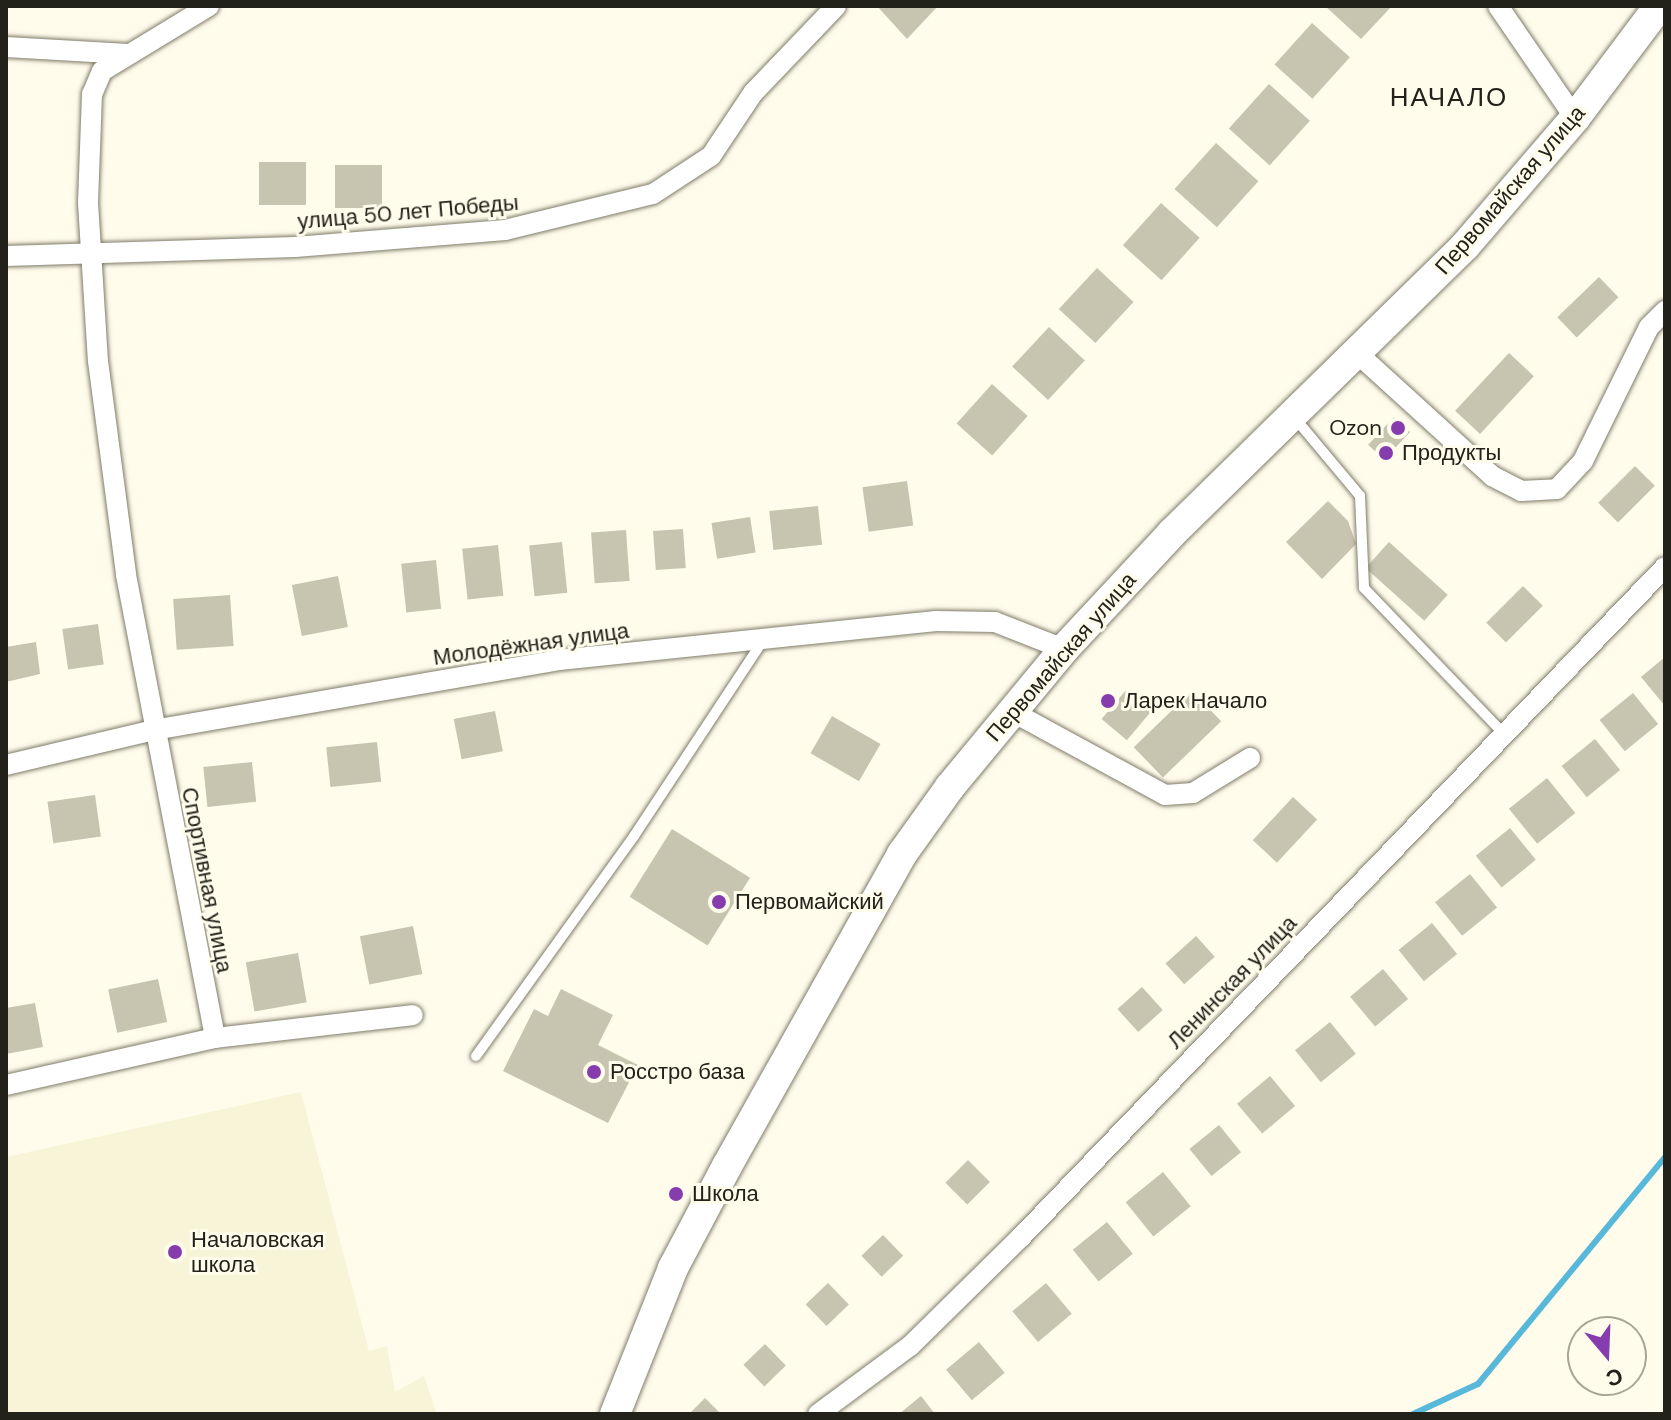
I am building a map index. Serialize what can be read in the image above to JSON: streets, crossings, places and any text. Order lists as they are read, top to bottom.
{
  "streets": {
    "main road": ["Первомайская улица"],
    "street": [
      "улица 50 лет Победы",
      "Молодёжная улица",
      "Спортивная улица",
      "Ленинская улица"
    ]
  },
  "crossings": [
    ["Первомайская улица", "Молодёжная улица"],
    ["Молодёжная улица", "Спортивная улица"]
  ],
  "districts": ["НАЧАЛО"],
  "places": [
    "Ozon",
    "Продукты",
    "Ларек Начало",
    "Первомайский",
    "Росстро база",
    "Школа",
    "Началовская школа"
  ],
  "north": "bottom"
}
